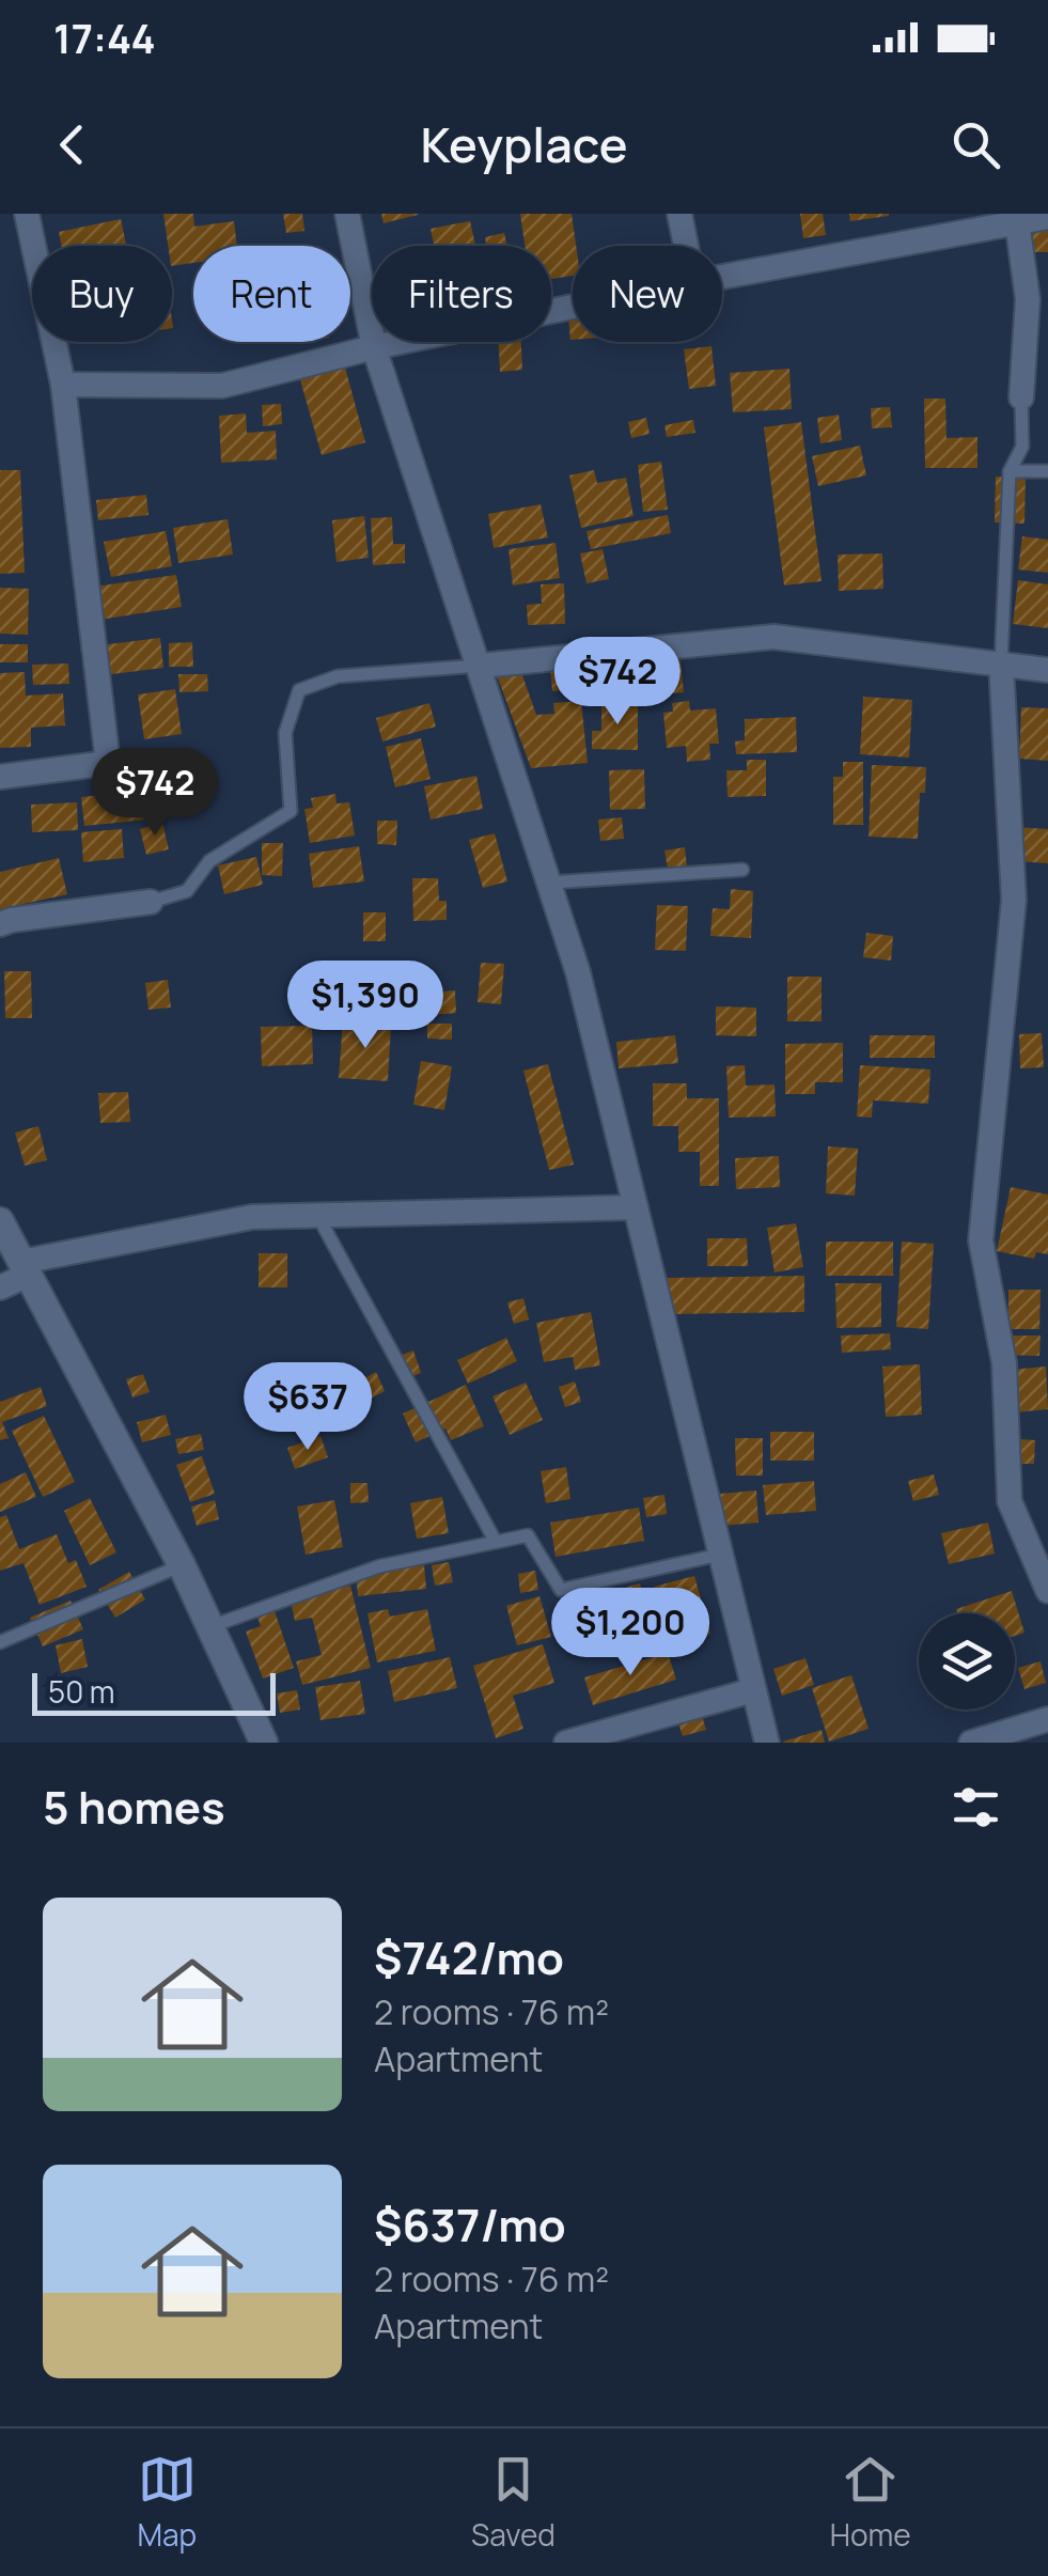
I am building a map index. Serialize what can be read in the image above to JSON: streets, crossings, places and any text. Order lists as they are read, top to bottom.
{
  "scale_bar": "50 m",
  "page": {
    "status": "17:44",
    "header": "Keyplace",
    "chip": [
      "Buy",
      "Rent",
      "Filters",
      "New"
    ],
    "price": [
      "$742",
      "$742",
      "$1,390",
      "$637",
      "$1,200"
    ],
    "scale": "50 m",
    "heading": "5 homes",
    "list": [
      {
        "name": "$742/mo",
        "note": "2 rooms · 76 m² · Apartment"
      },
      {
        "name": "$637/mo",
        "note": "2 rooms · 76 m² · Apartment"
      }
    ],
    "tabs": ["Map", "Saved", "Home"]
  }
}
